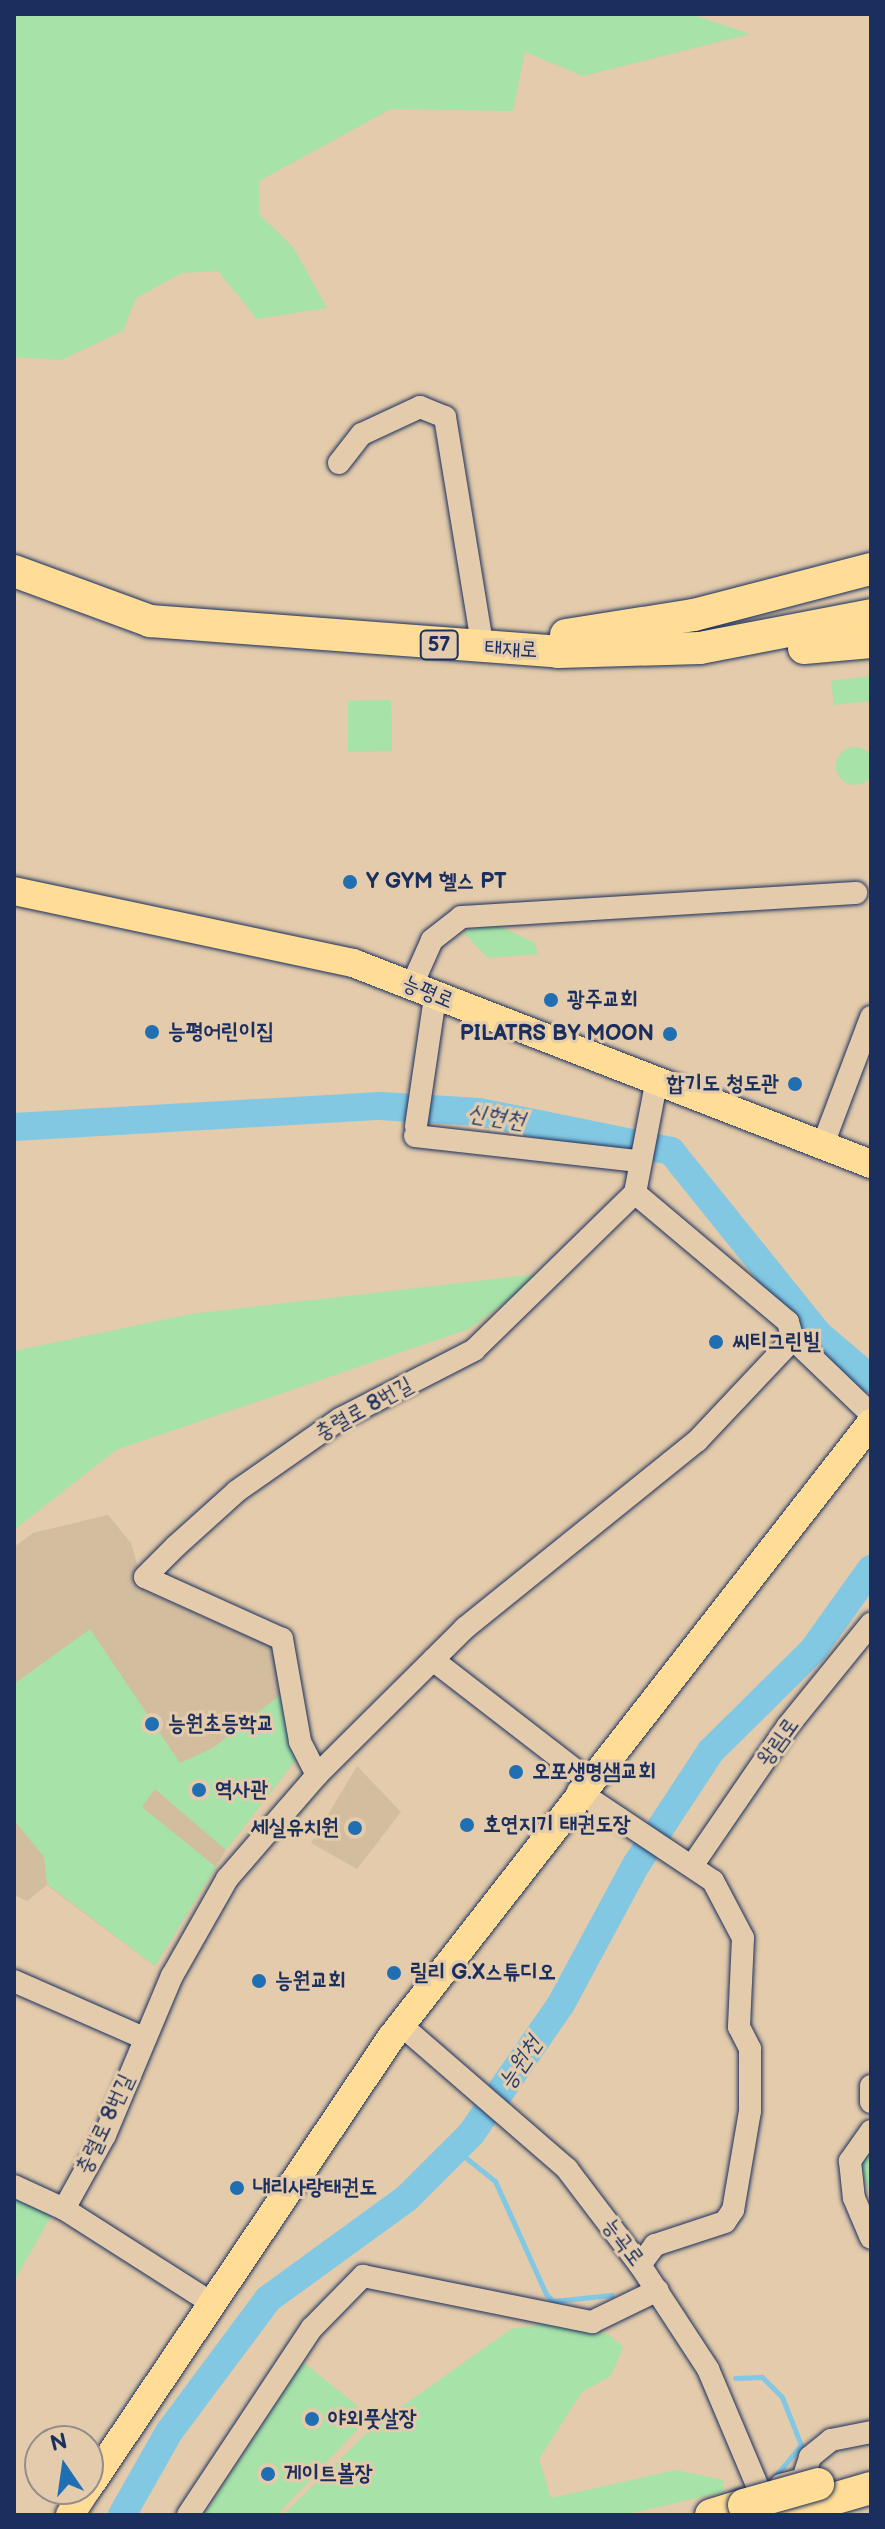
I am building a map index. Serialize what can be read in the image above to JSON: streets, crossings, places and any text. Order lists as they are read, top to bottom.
{
  "streets": {
    "highway": ["57", "태재로"],
    "main road": ["능평로"],
    "street": ["충렬로 8번길", "왕림로", "능곡로"]
  },
  "water": ["신현천", "능원천"],
  "places": [
    "Y GYM 헬스 PT",
    "광주교회",
    "능평어린이집",
    "PILATRS BY MOON",
    "합기도 청도관",
    "씨티그린빌",
    "능원초등학교",
    "오포생명샘교회",
    "역사관",
    "호연지기 태권도장",
    "세실유치원",
    "릴리 G.X스튜디오",
    "능원교회",
    "내리사랑태권도",
    "야외풋살장",
    "게이트볼장"
  ],
  "north": "top"
}
